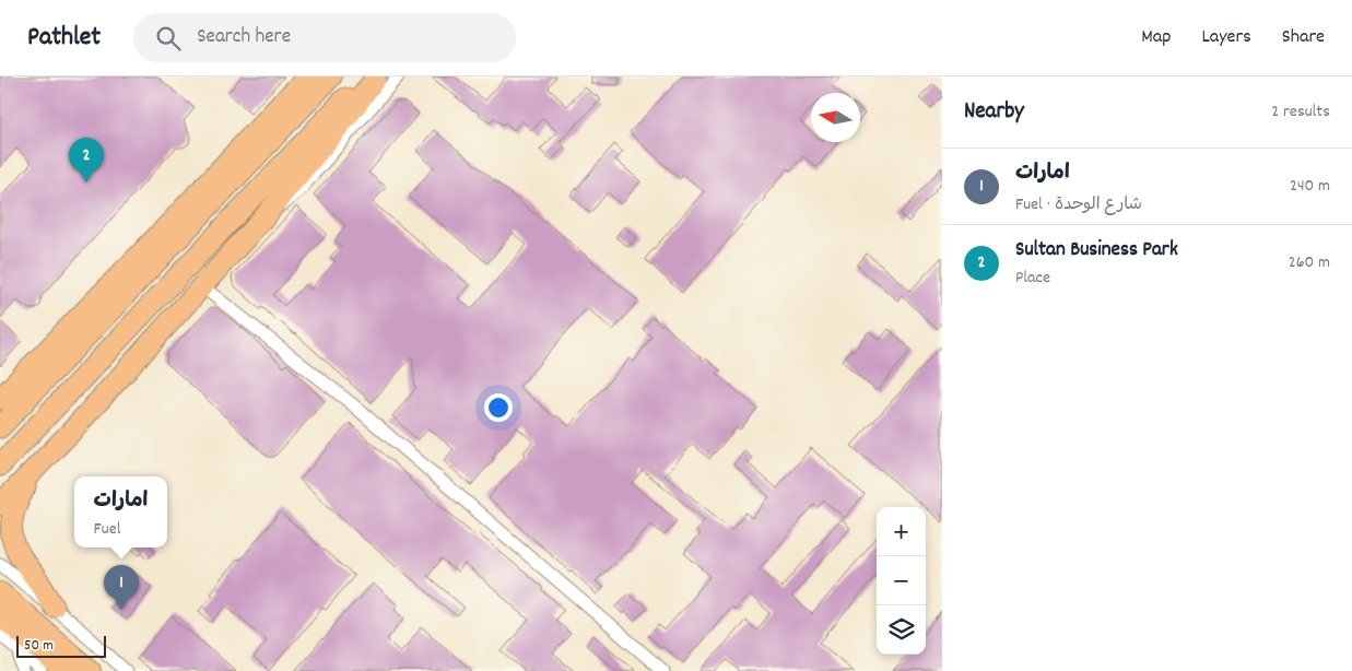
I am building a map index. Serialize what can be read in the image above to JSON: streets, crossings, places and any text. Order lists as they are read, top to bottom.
{
  "scale_bar": "50 m",
  "north": "left",
  "page": {
    "header": "Pathlet",
    "search": "Search here",
    "nav": ["Map", "Layers", "Share"],
    "heading": ["Nearby", "2 results"],
    "pins": ["2", "1"],
    "list": [
      {
        "mark": "1",
        "name": "امارات",
        "note": "Fuel · شارع الوحدة",
        "value": "240 m"
      },
      {
        "mark": "2",
        "name": "Sultan Business Park",
        "note": "Place",
        "value": "260 m"
      }
    ],
    "popup": ["امارات", "Fuel"],
    "map_buttons": ["+", "−"],
    "scale": "50 m"
  }
}
